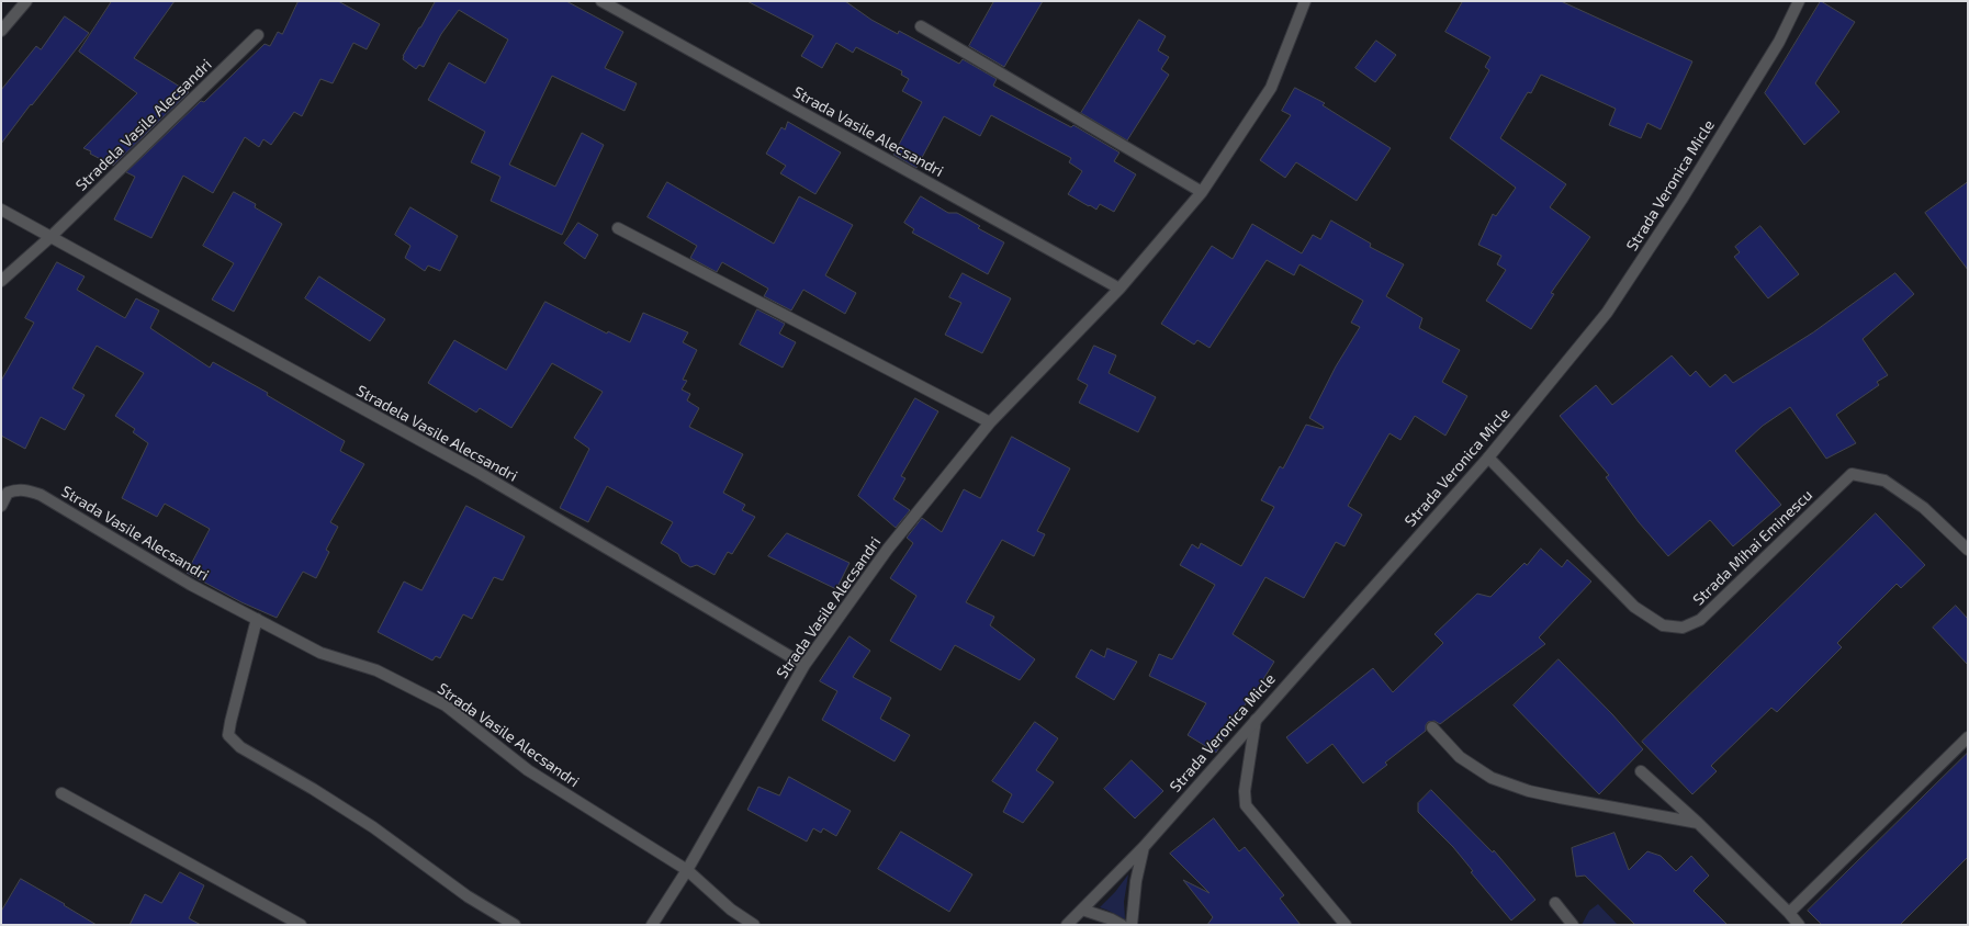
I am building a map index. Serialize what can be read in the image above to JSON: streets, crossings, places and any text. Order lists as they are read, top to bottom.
{
  "streets": {
    "street": [
      "Stradela Vasile Alecsandri",
      "Strada Vasile Alecsandri",
      "Strada Veronica Micle",
      "Strada Mihai Eminescu"
    ]
  },
  "crossings": [
    ["Stradela Vasile Alecsandri", "Strada Vasile Alecsandri"],
    ["Strada Veronica Micle", "Strada Mihai Eminescu"]
  ]
}
